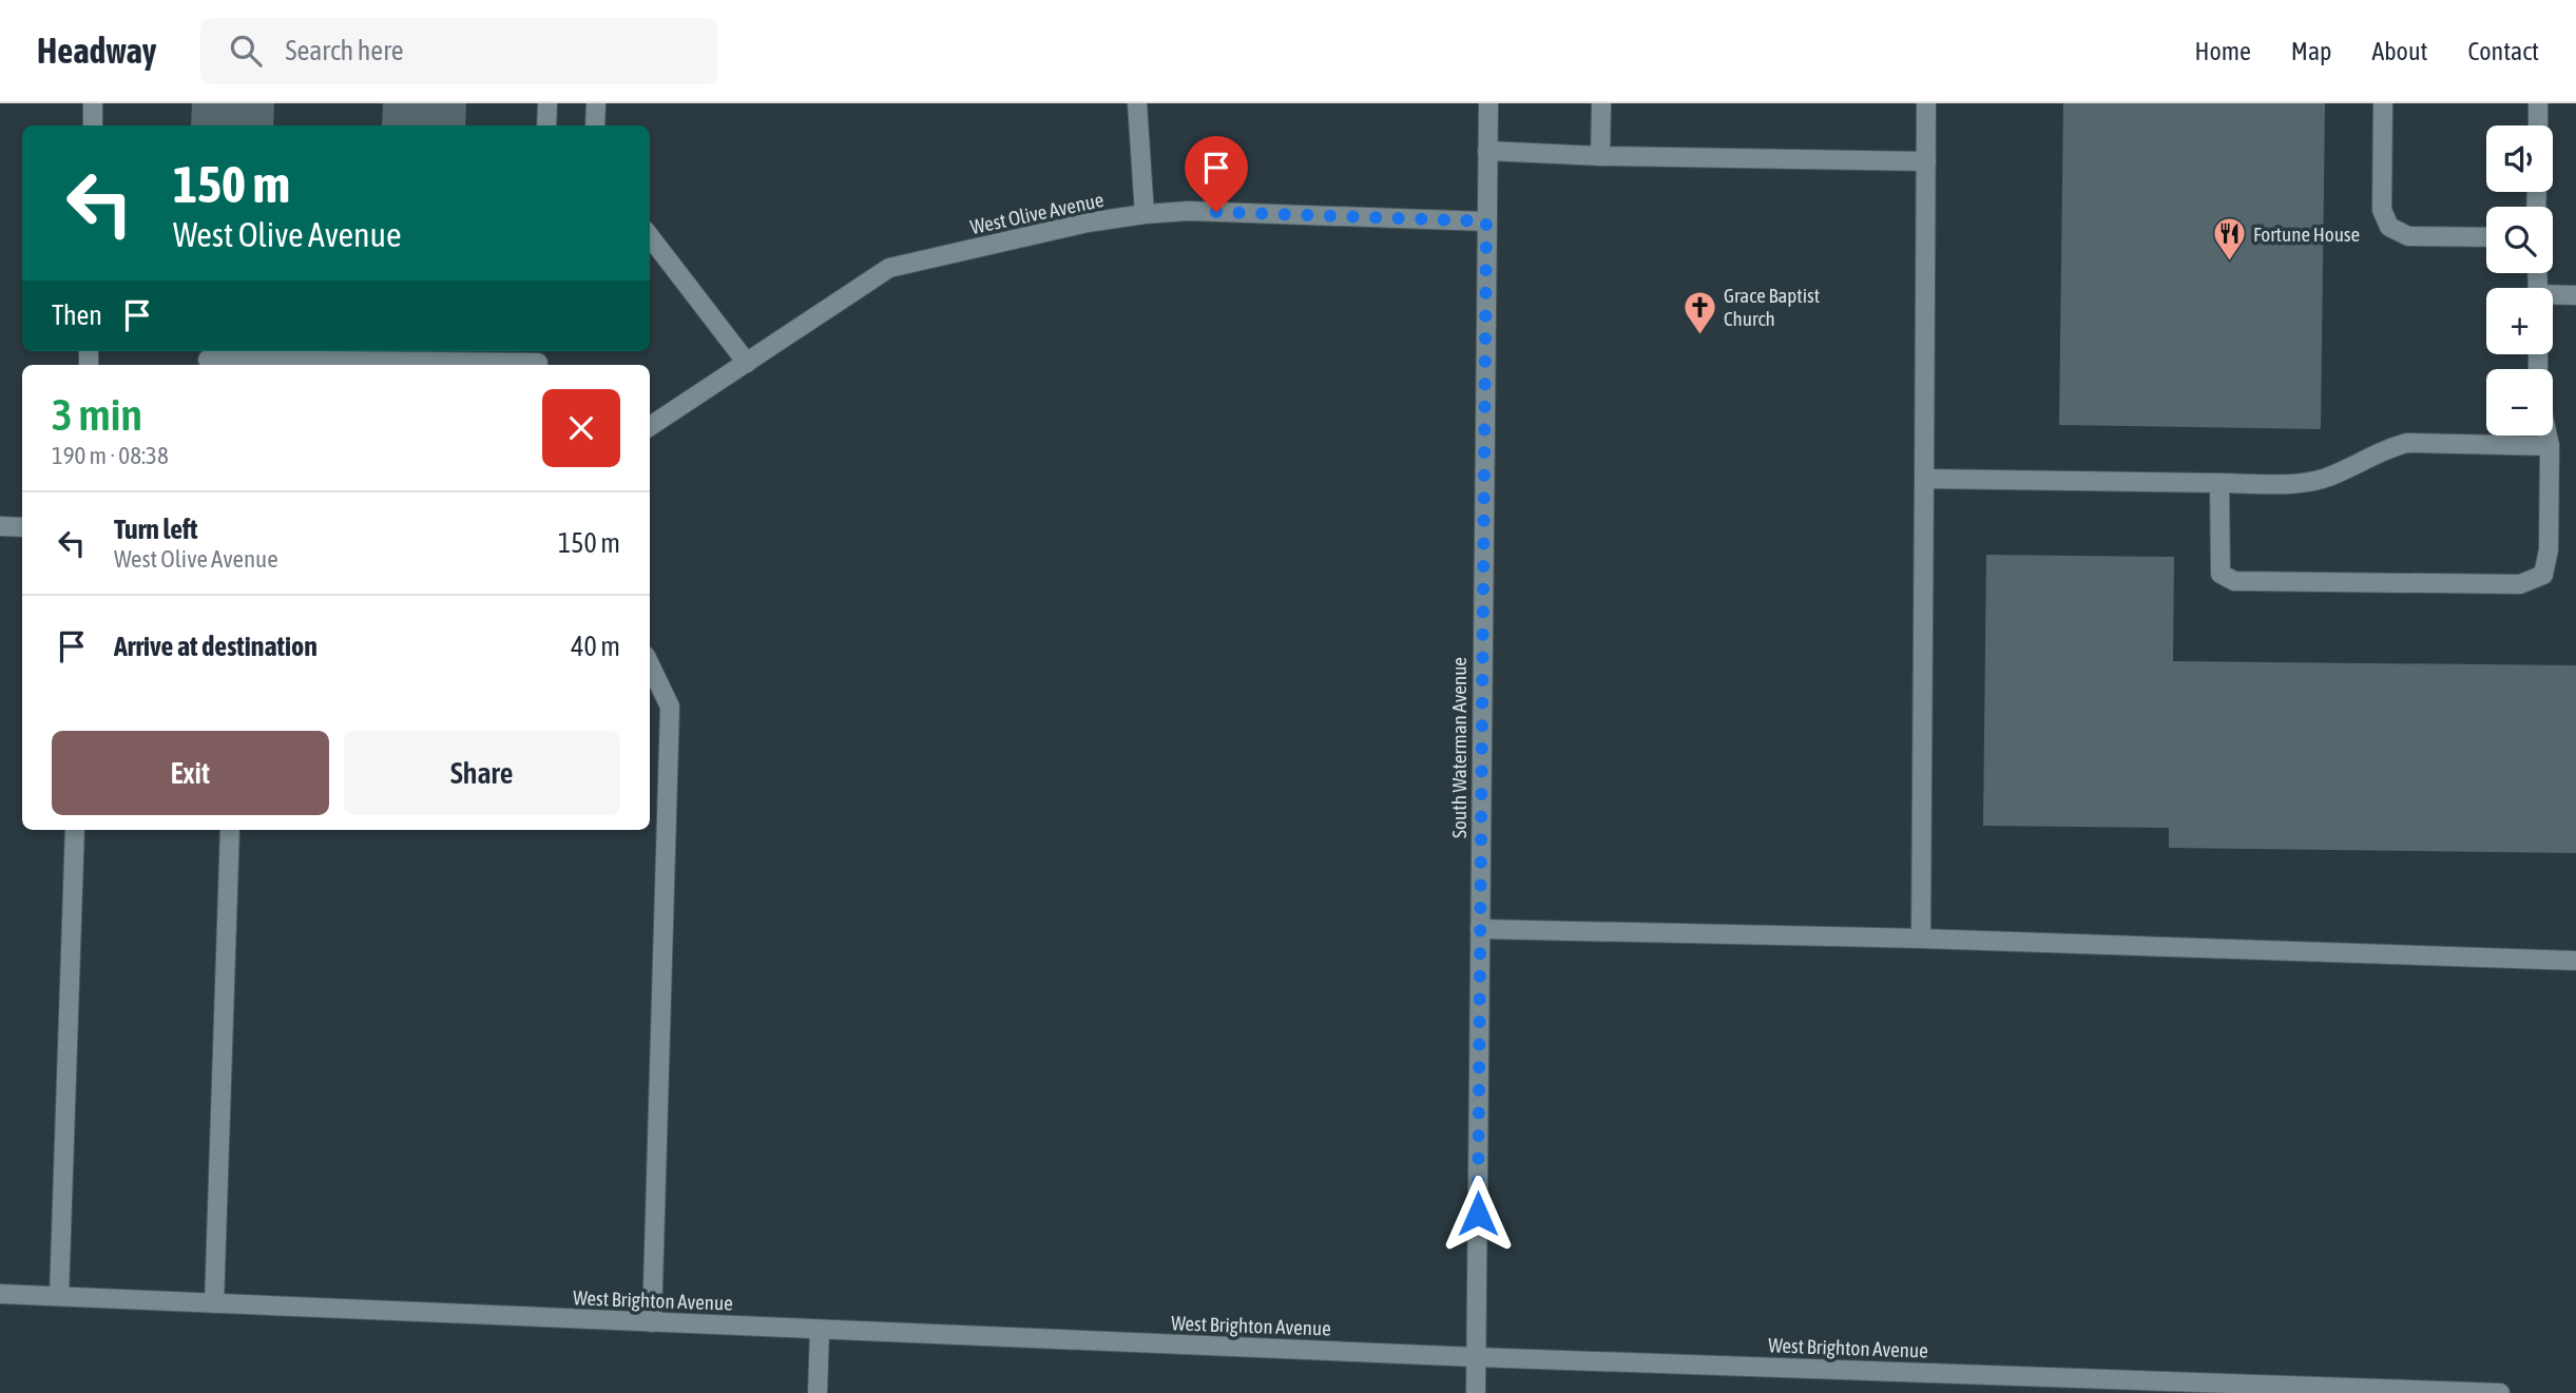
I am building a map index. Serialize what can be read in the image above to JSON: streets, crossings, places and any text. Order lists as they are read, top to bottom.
{
  "streets": {
    "street": ["West Olive Avenue", "South Waterman Avenue", "West Brighton Avenue"]
  },
  "crossings": [
    ["West Olive Avenue", "South Waterman Avenue"],
    ["South Waterman Avenue", "West Brighton Avenue"]
  ],
  "places": {
    "restaurant": ["Fortune House"],
    "church": ["Grace Baptist Church"]
  },
  "page": {
    "header": "Headway",
    "search": "Search here",
    "nav": [
      "Home",
      "Map",
      "About",
      "Contact"
    ],
    "map_buttons": ["+", "−"],
    "turn": ["150 m", "West Olive Avenue"],
    "then": "Then",
    "heading": ["3 min", "190 m · 08:38"],
    "list": [
      {
        "name": "Turn left",
        "note": "West Olive Avenue",
        "value": "150 m"
      },
      {
        "name": "Arrive at destination",
        "value": "40 m"
      }
    ],
    "buttons": ["Exit", "Share"]
  }
}
